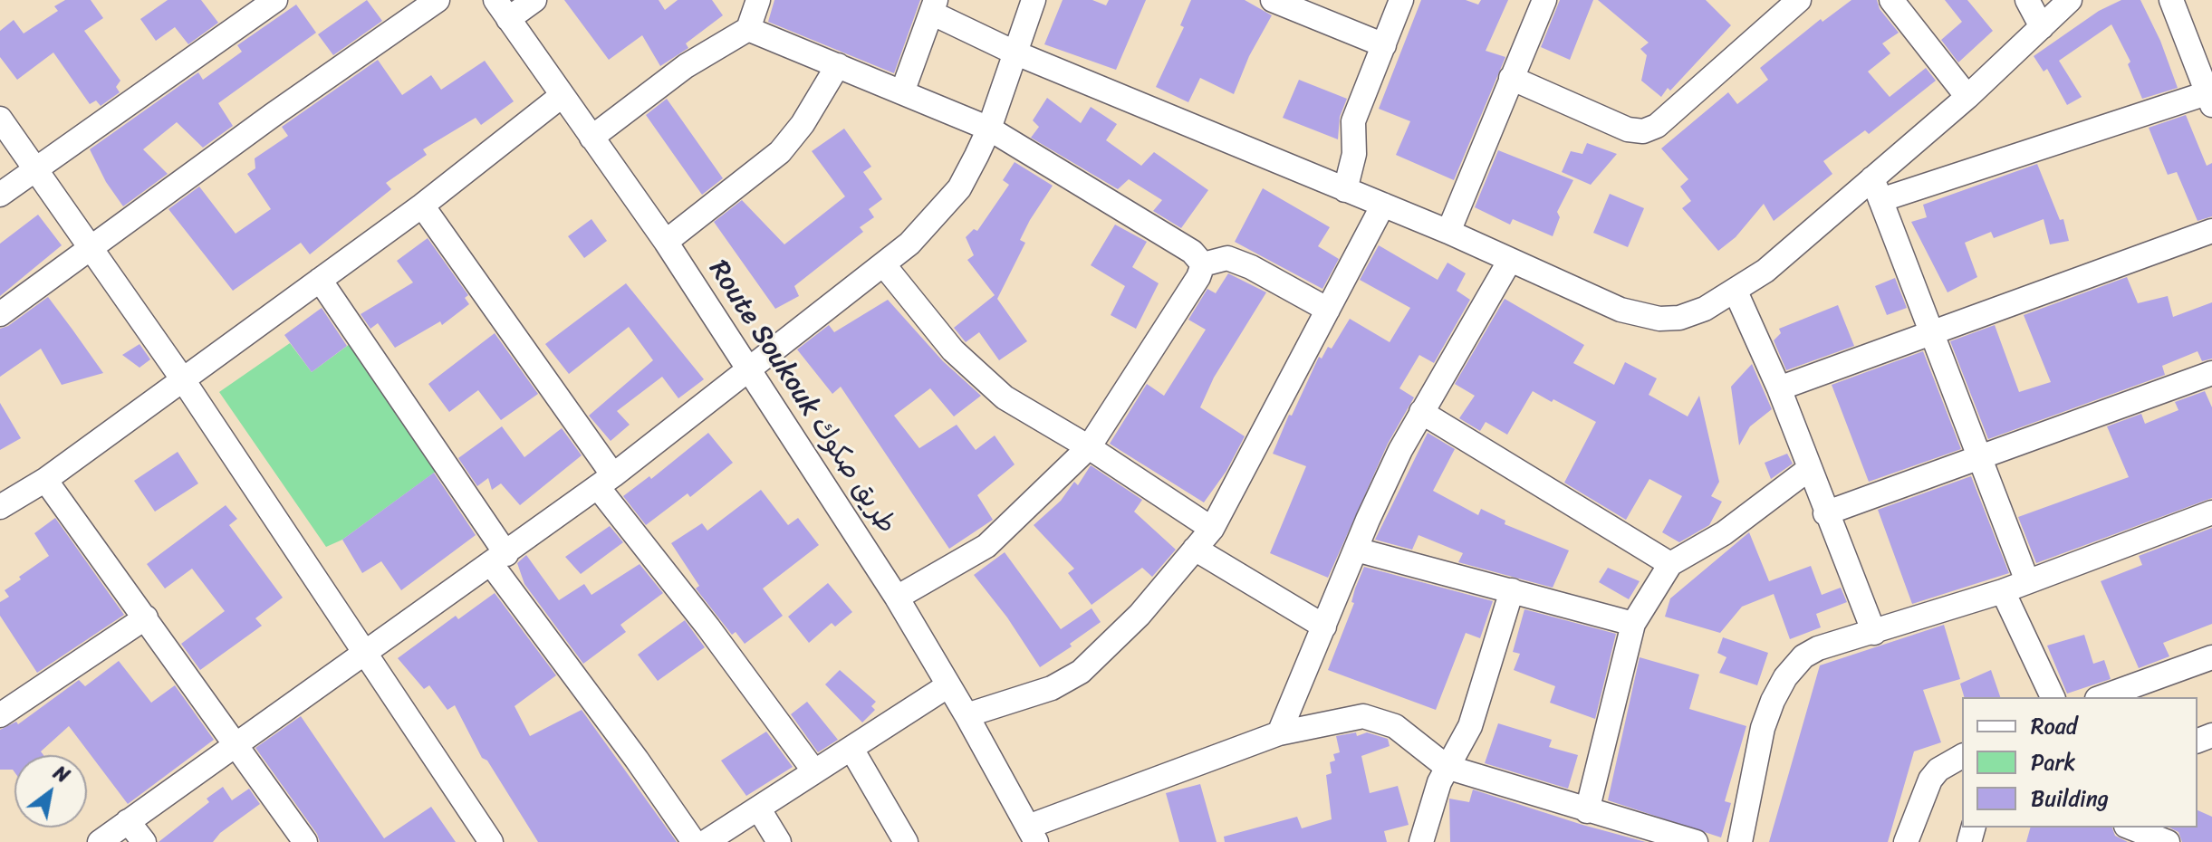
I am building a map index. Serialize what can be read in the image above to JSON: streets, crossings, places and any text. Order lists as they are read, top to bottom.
{
  "streets": {
    "street": ["Route Soukouk طريق صكوك"]
  },
  "legend": ["Road", "Park", "Building"],
  "north": "top right"
}
